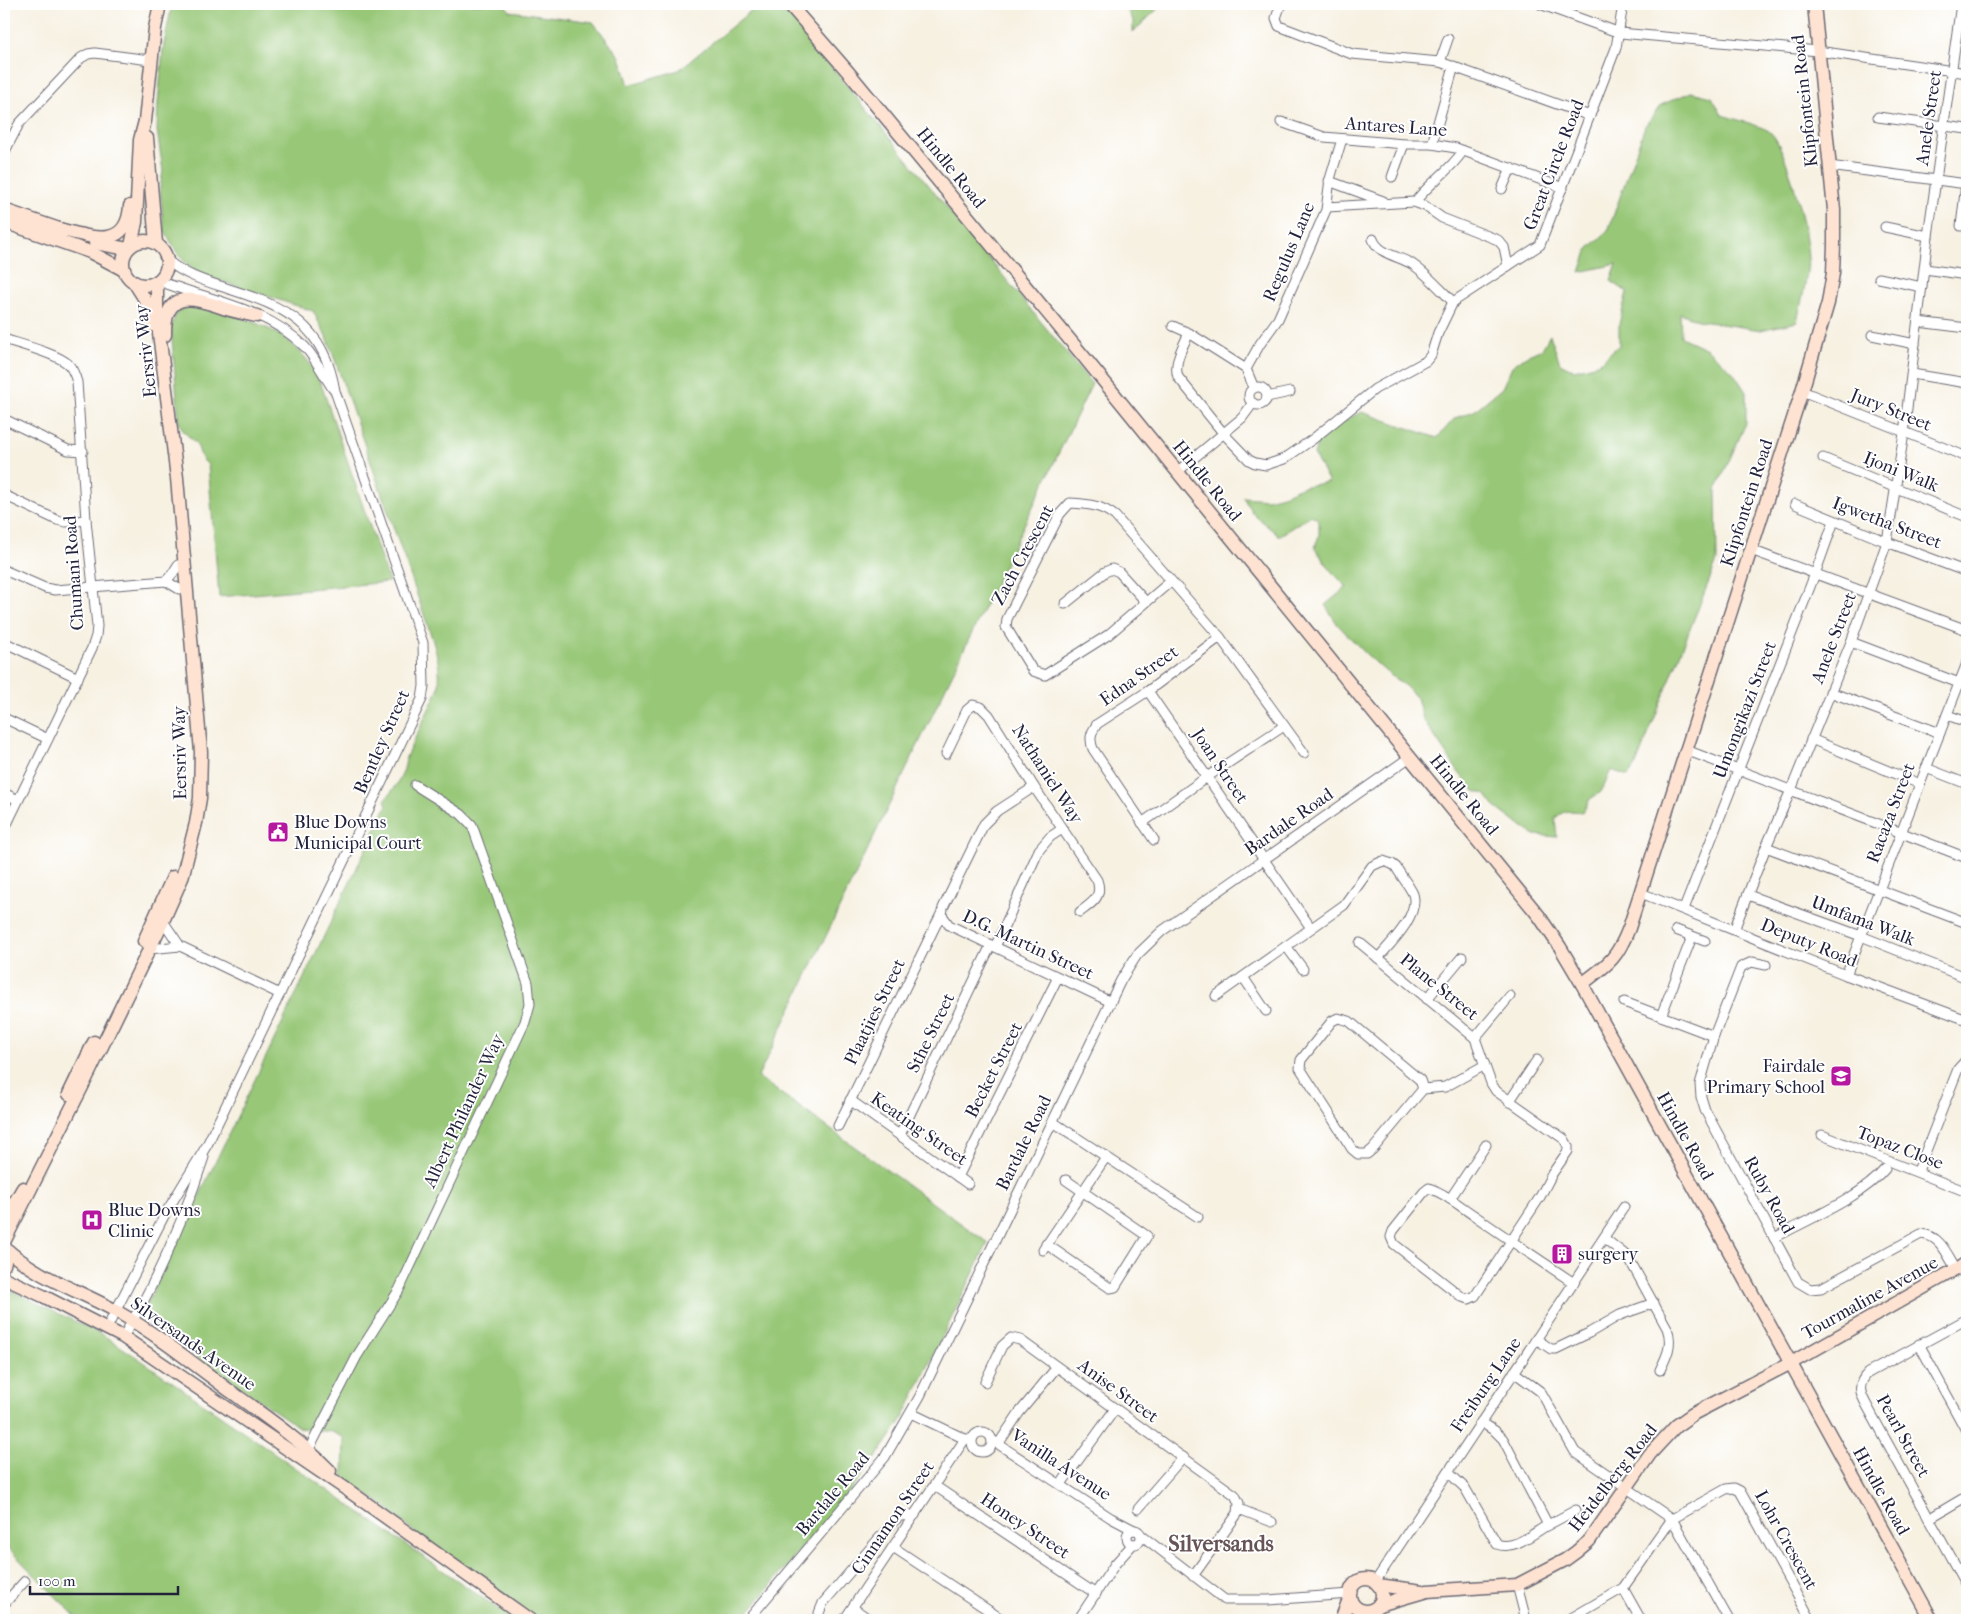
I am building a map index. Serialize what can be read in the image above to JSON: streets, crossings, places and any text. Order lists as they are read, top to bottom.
{
  "streets": {
    "main road": [
      "Klipfontein Road",
      "Hindle Road",
      "Eersriv Way",
      "Tourmaline Avenue",
      "Silversands Avenue",
      "Heidelberg Road"
    ],
    "street": [
      "Anele Street",
      "Antares Lane",
      "Great Circle Road",
      "Regulus Lane",
      "Jury Street",
      "Ijoni Walk",
      "Igwetha Street",
      "Zach Crescent",
      "Chumani Road",
      "Edna Street",
      "Umongikazi Street",
      "Bentley Street",
      "Joan Street",
      "Nathaniel Way",
      "Racaza Street",
      "Bardale Road",
      "Umfama Walk",
      "Deputy Road",
      "D.G. Martin Street",
      "Plane Street",
      "Plaatjies Street",
      "Sthe Street",
      "Becket Street",
      "Albert Philander Way",
      "Keating Street",
      "Topaz Close",
      "Ruby Road",
      "Freiburg Lane",
      "Anise Street",
      "Pearl Street",
      "Vanilla Avenue",
      "Cinnamon Street",
      "Honey Street",
      "Lohr Crescent"
    ]
  },
  "crossings": [
    ["Klipfontein Road", "Hindle Road"],
    ["Klipfontein Road", "Jury Street"],
    ["Klipfontein Road", "Deputy Road"],
    ["Anele Street", "Jury Street"],
    ["Anele Street", "Ijoni Walk"],
    ["Anele Street", "Igwetha Street"],
    ["Anele Street", "Umfama Walk"],
    ["Anele Street", "Deputy Road"],
    ["Antares Lane", "Great Circle Road"],
    ["Antares Lane", "Regulus Lane"],
    ["Hindle Road", "Bardale Road"],
    ["Hindle Road", "Tourmaline Avenue"],
    ["Hindle Road", "Heidelberg Road"],
    ["Eersriv Way", "Bentley Street"],
    ["Igwetha Street", "Umongikazi Street"],
    ["Zach Crescent", "Edna Street"],
    ["Edna Street", "Joan Street"],
    ["Umongikazi Street", "Deputy Road"],
    ["Bentley Street", "Silversands Avenue"],
    ["Joan Street", "Bardale Road"],
    ["Joan Street", "Plane Street"],
    ["Nathaniel Way", "Plaatjies Street"],
    ["Nathaniel Way", "Sthe Street"],
    ["Racaza Street", "Umfama Walk"],
    ["Racaza Street", "Deputy Road"],
    ["Bardale Road", "D.G. Martin Street"],
    ["D.G. Martin Street", "Plaatjies Street"],
    ["D.G. Martin Street", "Sthe Street"],
    ["D.G. Martin Street", "Becket Street"],
    ["Plaatjies Street", "Keating Street"],
    ["Sthe Street", "Keating Street"],
    ["Becket Street", "Keating Street"],
    ["Albert Philander Way", "Silversands Avenue"],
    ["Ruby Road", "Tourmaline Avenue"],
    ["Tourmaline Avenue", "Heidelberg Road"],
    ["Freiburg Lane", "Vanilla Avenue"],
    ["Freiburg Lane", "Heidelberg Road"],
    ["Vanilla Avenue", "Heidelberg Road"],
    ["Vanilla Avenue", "Cinnamon Street"],
    ["Cinnamon Street", "Honey Street"]
  ],
  "districts": ["Silversands"],
  "places": {
    "public building": ["Blue Downs Municipal Court"],
    "school or university": ["Fairdale Primary School"],
    "hospital": ["Blue Downs Clinic"],
    "building": ["surgery"]
  },
  "scale_bar": "100 m"
}
